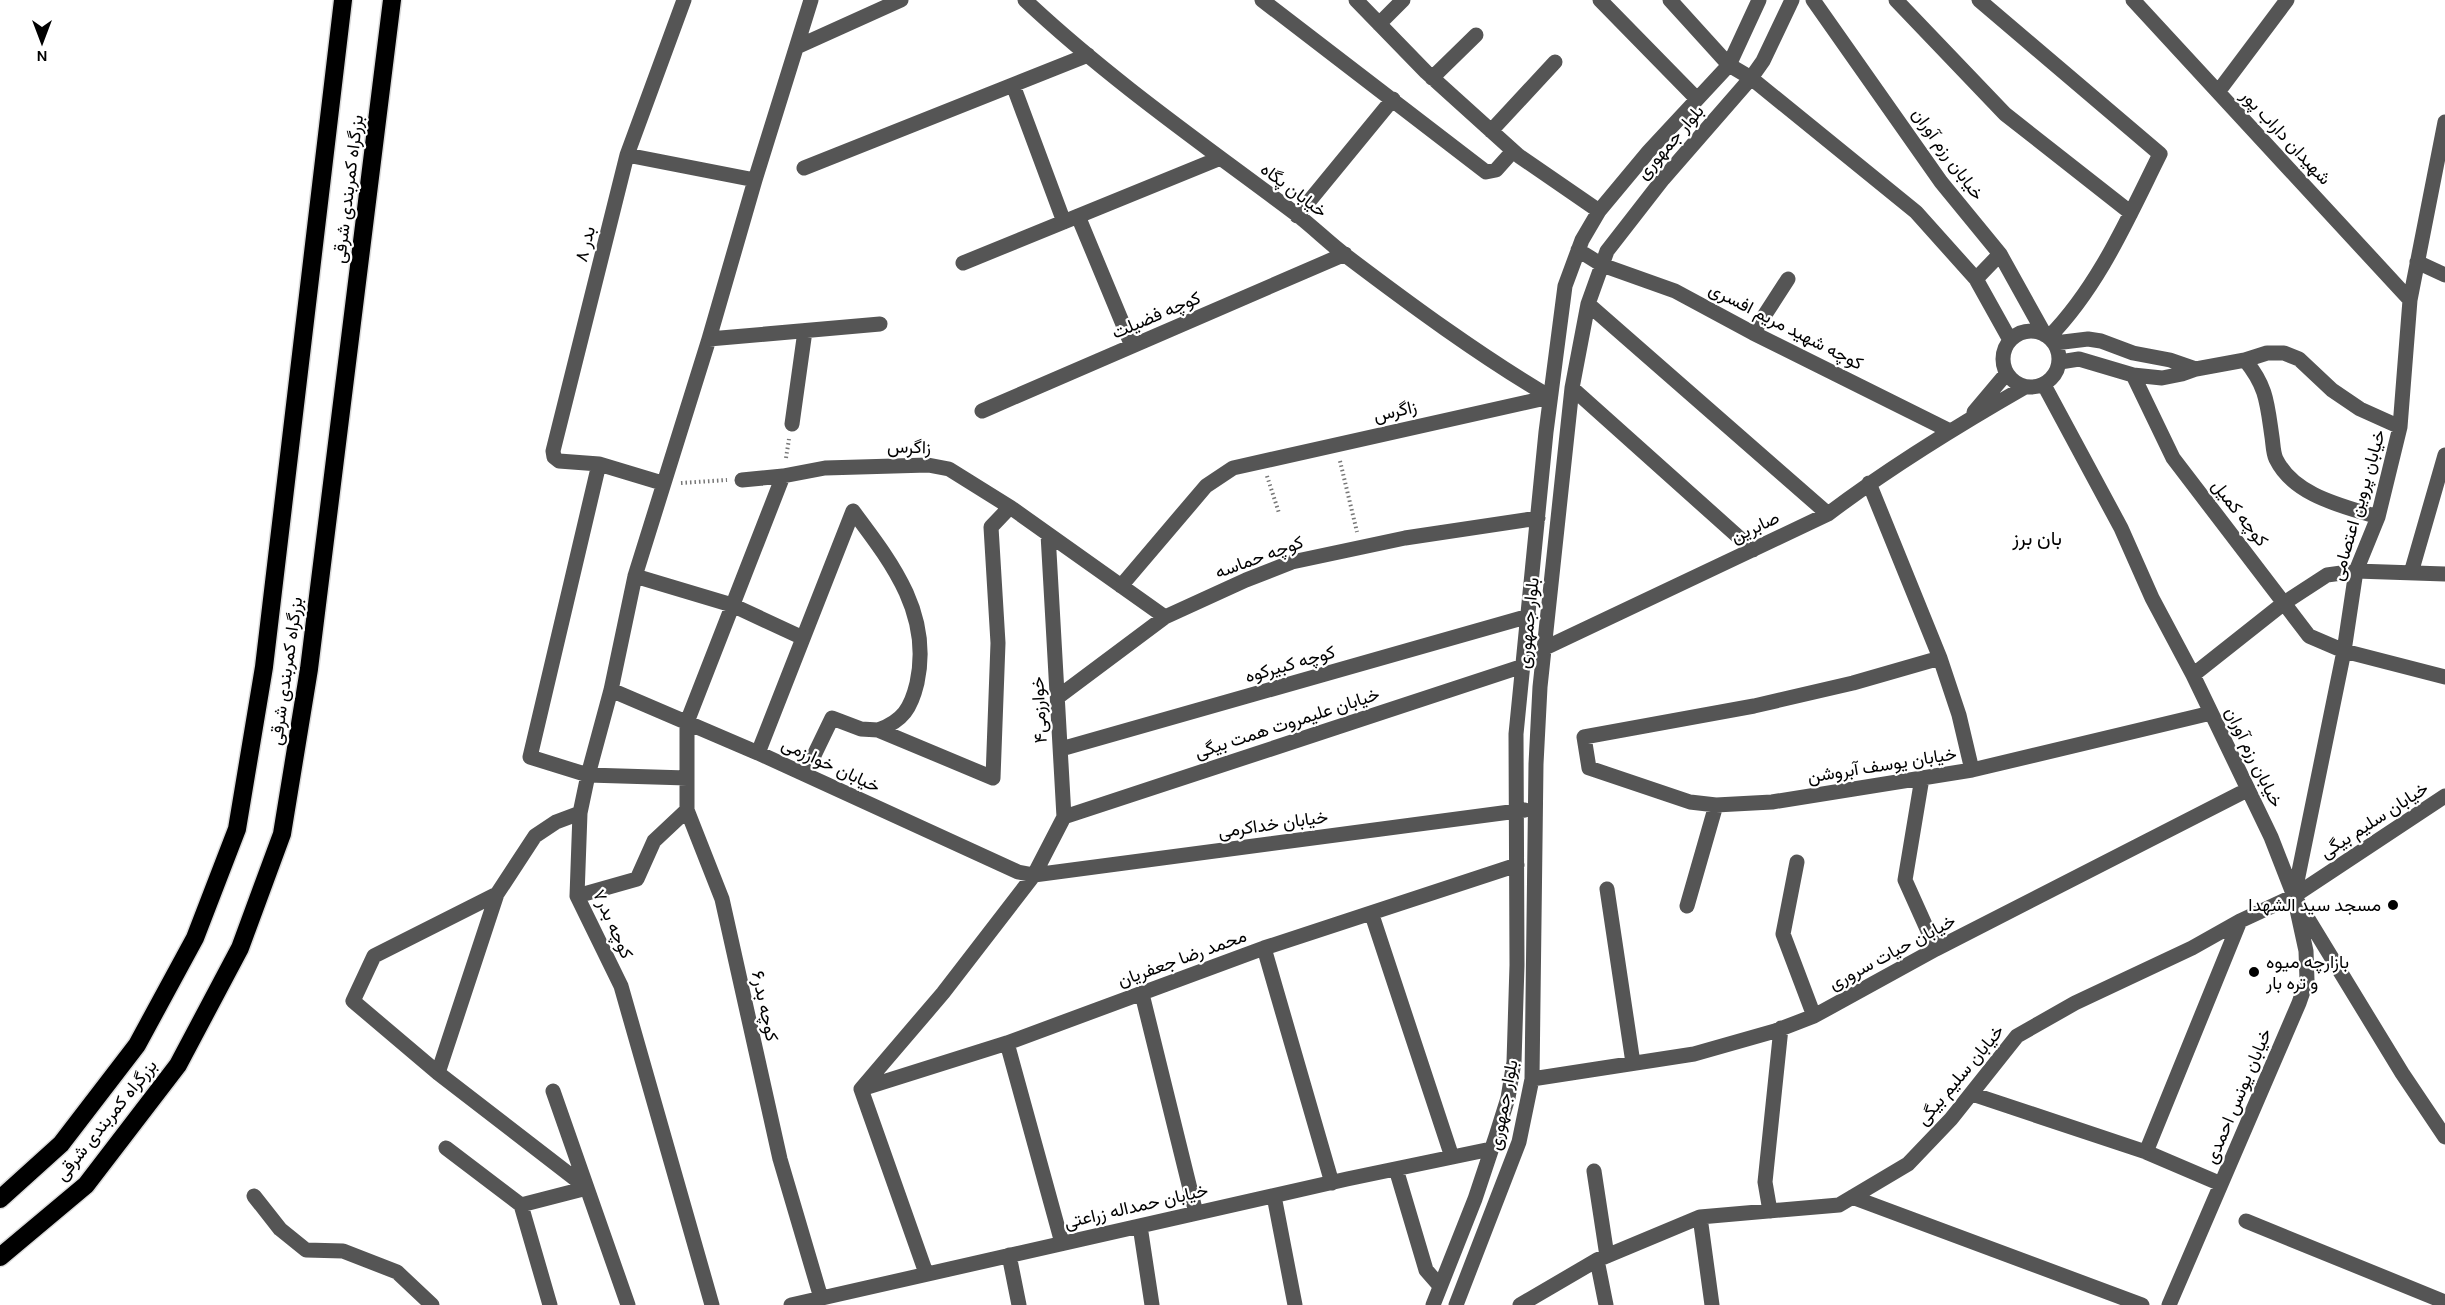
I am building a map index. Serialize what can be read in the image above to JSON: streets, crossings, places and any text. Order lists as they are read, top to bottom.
{
  "streets": {
    "highway": ["بزرگراه کمربندی شرقی"],
    "street": [
      "شهیدان داراب پور",
      "بلوار جمهوری",
      "خیابان رزم آوران",
      "خیابان پگاه",
      "بدر ۸",
      "کوچه فضیلت",
      "کوچه شهید مریم افسری",
      "زاگرس",
      "خیابان پروین اعتصامی",
      "کوچه کمیل",
      "صابرین",
      "کوچه حماسه",
      "کوچه کبیرکوه",
      "خوارزمی۴",
      "خیابان علیمروت همت بیگی",
      "خیابان خوارزمی",
      "خیابان یوسف آبروشن",
      "خیابان سلیم بیگی",
      "خیابان خداکرمی",
      "کوچه بدر۷",
      "خیابان حیات سروری",
      "محمد رضا جعفریان",
      "کوچه بدر۶",
      "خیابان یونس احمدی",
      "خیابان حمداله زراعتی"
    ]
  },
  "crossings": [
    ["شهیدان داراب پور", "خیابان پروین اعتصامی"],
    ["بلوار جمهوری", "خیابان پگاه"],
    ["بلوار جمهوری", "کوچه شهید مریم افسری"],
    ["بلوار جمهوری", "زاگرس"],
    ["بلوار جمهوری", "صابرین"],
    ["بلوار جمهوری", "کوچه حماسه"],
    ["بلوار جمهوری", "کوچه کبیرکوه"],
    ["بلوار جمهوری", "خیابان علیمروت همت بیگی"],
    ["بلوار جمهوری", "خیابان خداکرمی"],
    ["بلوار جمهوری", "خیابان حیات سروری"],
    ["بلوار جمهوری", "محمد رضا جعفریان"],
    ["بلوار جمهوری", "خیابان حمداله زراعتی"],
    ["خیابان رزم آوران", "خیابان پروین اعتصامی"],
    ["خیابان رزم آوران", "صابرین"],
    ["خیابان رزم آوران", "خیابان یوسف آبروشن"],
    ["خیابان رزم آوران", "خیابان سلیم بیگی"],
    ["خیابان رزم آوران", "خیابان حیات سروری"],
    ["خیابان رزم آوران", "خیابان یونس احمدی"],
    ["خیابان پگاه", "کوچه فضیلت"],
    ["خیابان پگاه", "زاگرس"],
    ["کوچه شهید مریم افسری", "صابرین"],
    ["زاگرس", "کوچه حماسه"],
    ["زاگرس", "خوارزمی۴"],
    ["خیابان پروین اعتصامی", "کوچه کمیل"],
    ["خیابان پروین اعتصامی", "خیابان سلیم بیگی"],
    ["خیابان پروین اعتصامی", "خیابان یونس احمدی"],
    ["کوچه حماسه", "خوارزمی۴"],
    ["کوچه کبیرکوه", "خوارزمی۴"],
    ["خوارزمی۴", "خیابان علیمروت همت بیگی"],
    ["خوارزمی۴", "خیابان خوارزمی"],
    ["خوارزمی۴", "خیابان خداکرمی"],
    ["خوارزمی۴", "محمد رضا جعفریان"],
    ["خیابان خوارزمی", "خیابان خداکرمی"],
    ["خیابان خوارزمی", "کوچه بدر۷"],
    ["خیابان خوارزمی", "کوچه بدر۶"],
    ["خیابان سلیم بیگی", "خیابان یونس احمدی"],
    ["کوچه بدر۶", "خیابان حمداله زراعتی"]
  ],
  "districts": ["بان برز"],
  "places": ["مسجد سید الشهدا", "بازارچه میوه و تره بار"],
  "north": "bottom"
}
